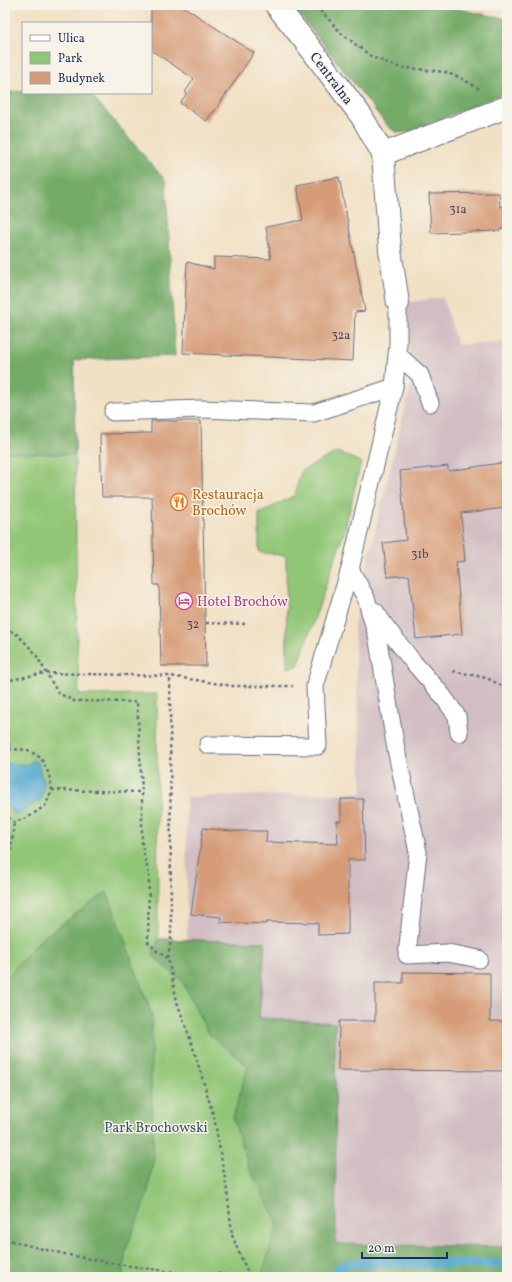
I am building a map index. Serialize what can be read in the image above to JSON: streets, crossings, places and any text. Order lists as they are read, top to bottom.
{
  "streets": {
    "street": ["Centralna"]
  },
  "parks": ["Park Brochowski"],
  "places": {
    "restaurant": ["Restauracja Brochów"],
    "hotel": ["Hotel Brochów"]
  },
  "house_numbers": [
    "31a",
    "32a",
    "31b",
    "32"
  ],
  "legend": ["Ulica", "Park", "Budynek"],
  "scale_bar": "20 m"
}
